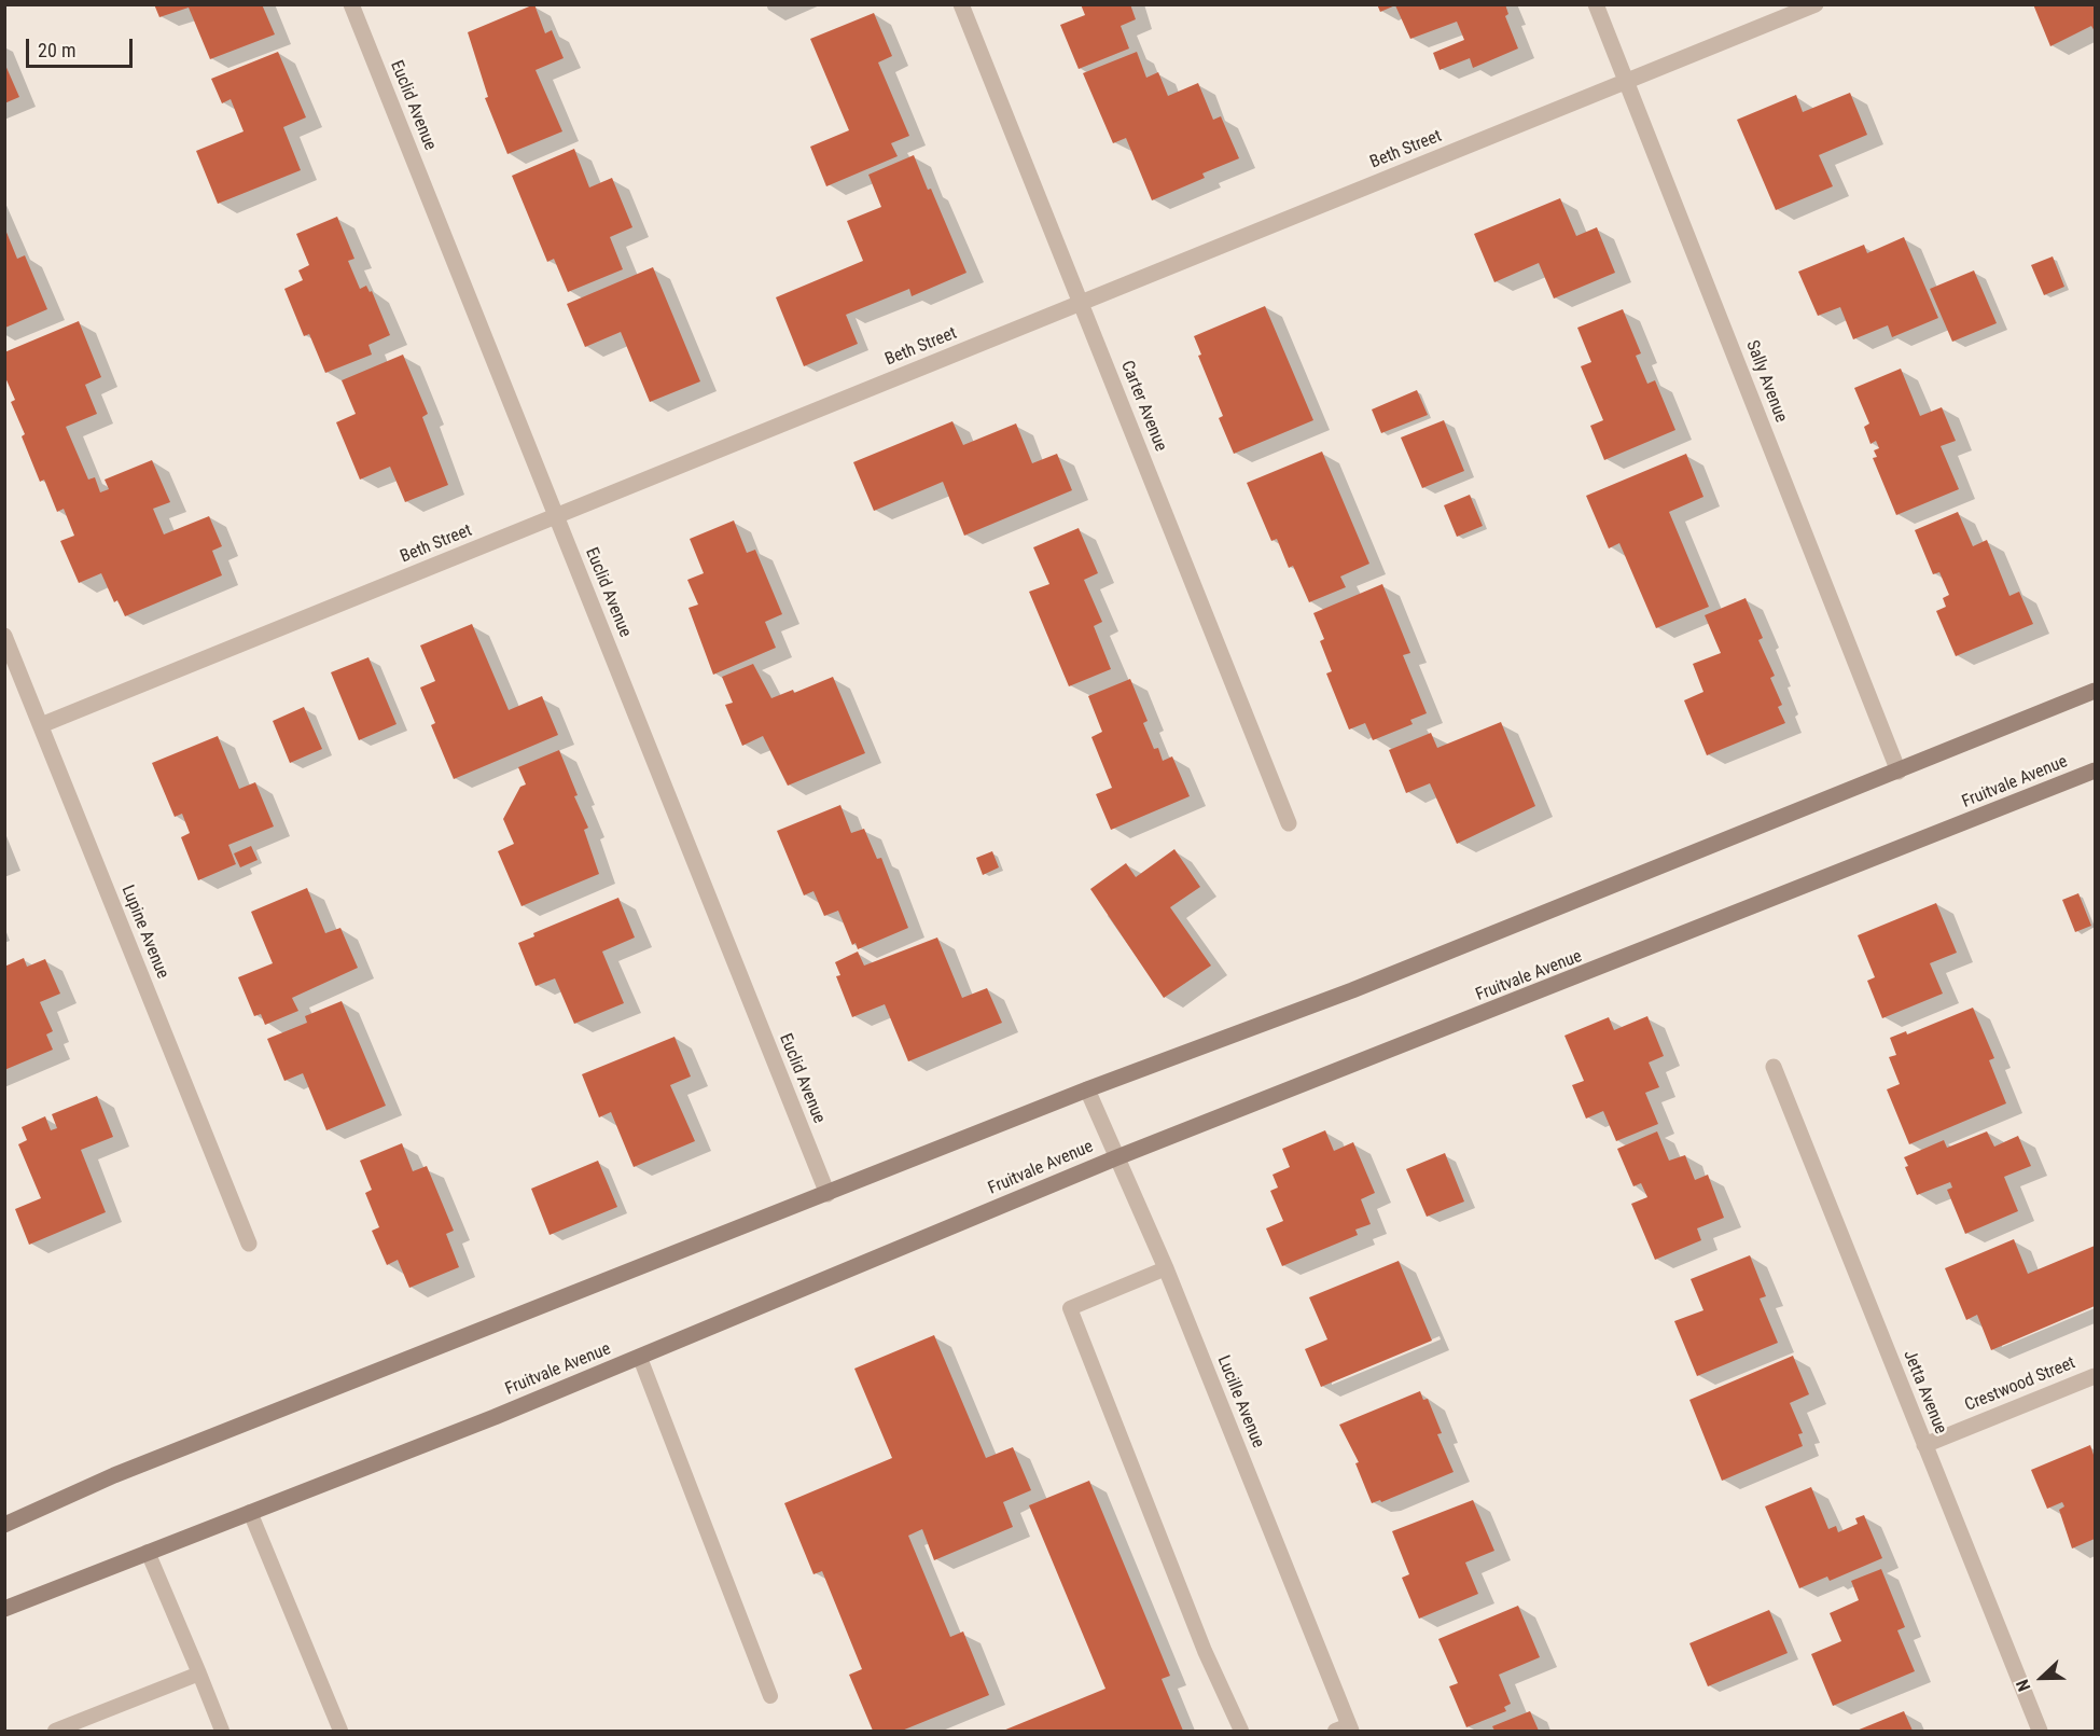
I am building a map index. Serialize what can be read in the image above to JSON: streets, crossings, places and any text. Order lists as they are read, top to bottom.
{
  "streets": {
    "main road": ["Fruitvale Avenue"],
    "street": [
      "Euclid Avenue",
      "Beth Street",
      "Sally Avenue",
      "Carter Avenue",
      "Lupine Avenue",
      "Crestwood Street",
      "Jetta Avenue",
      "Lucille Avenue"
    ]
  },
  "crossings": [
    ["Euclid Avenue", "Beth Street"],
    ["Beth Street", "Sally Avenue"],
    ["Beth Street", "Carter Avenue"],
    ["Beth Street", "Lupine Avenue"],
    ["Fruitvale Avenue", "Lucille Avenue"],
    ["Crestwood Street", "Jetta Avenue"]
  ],
  "scale_bar": "20 m",
  "north": "left"
}
